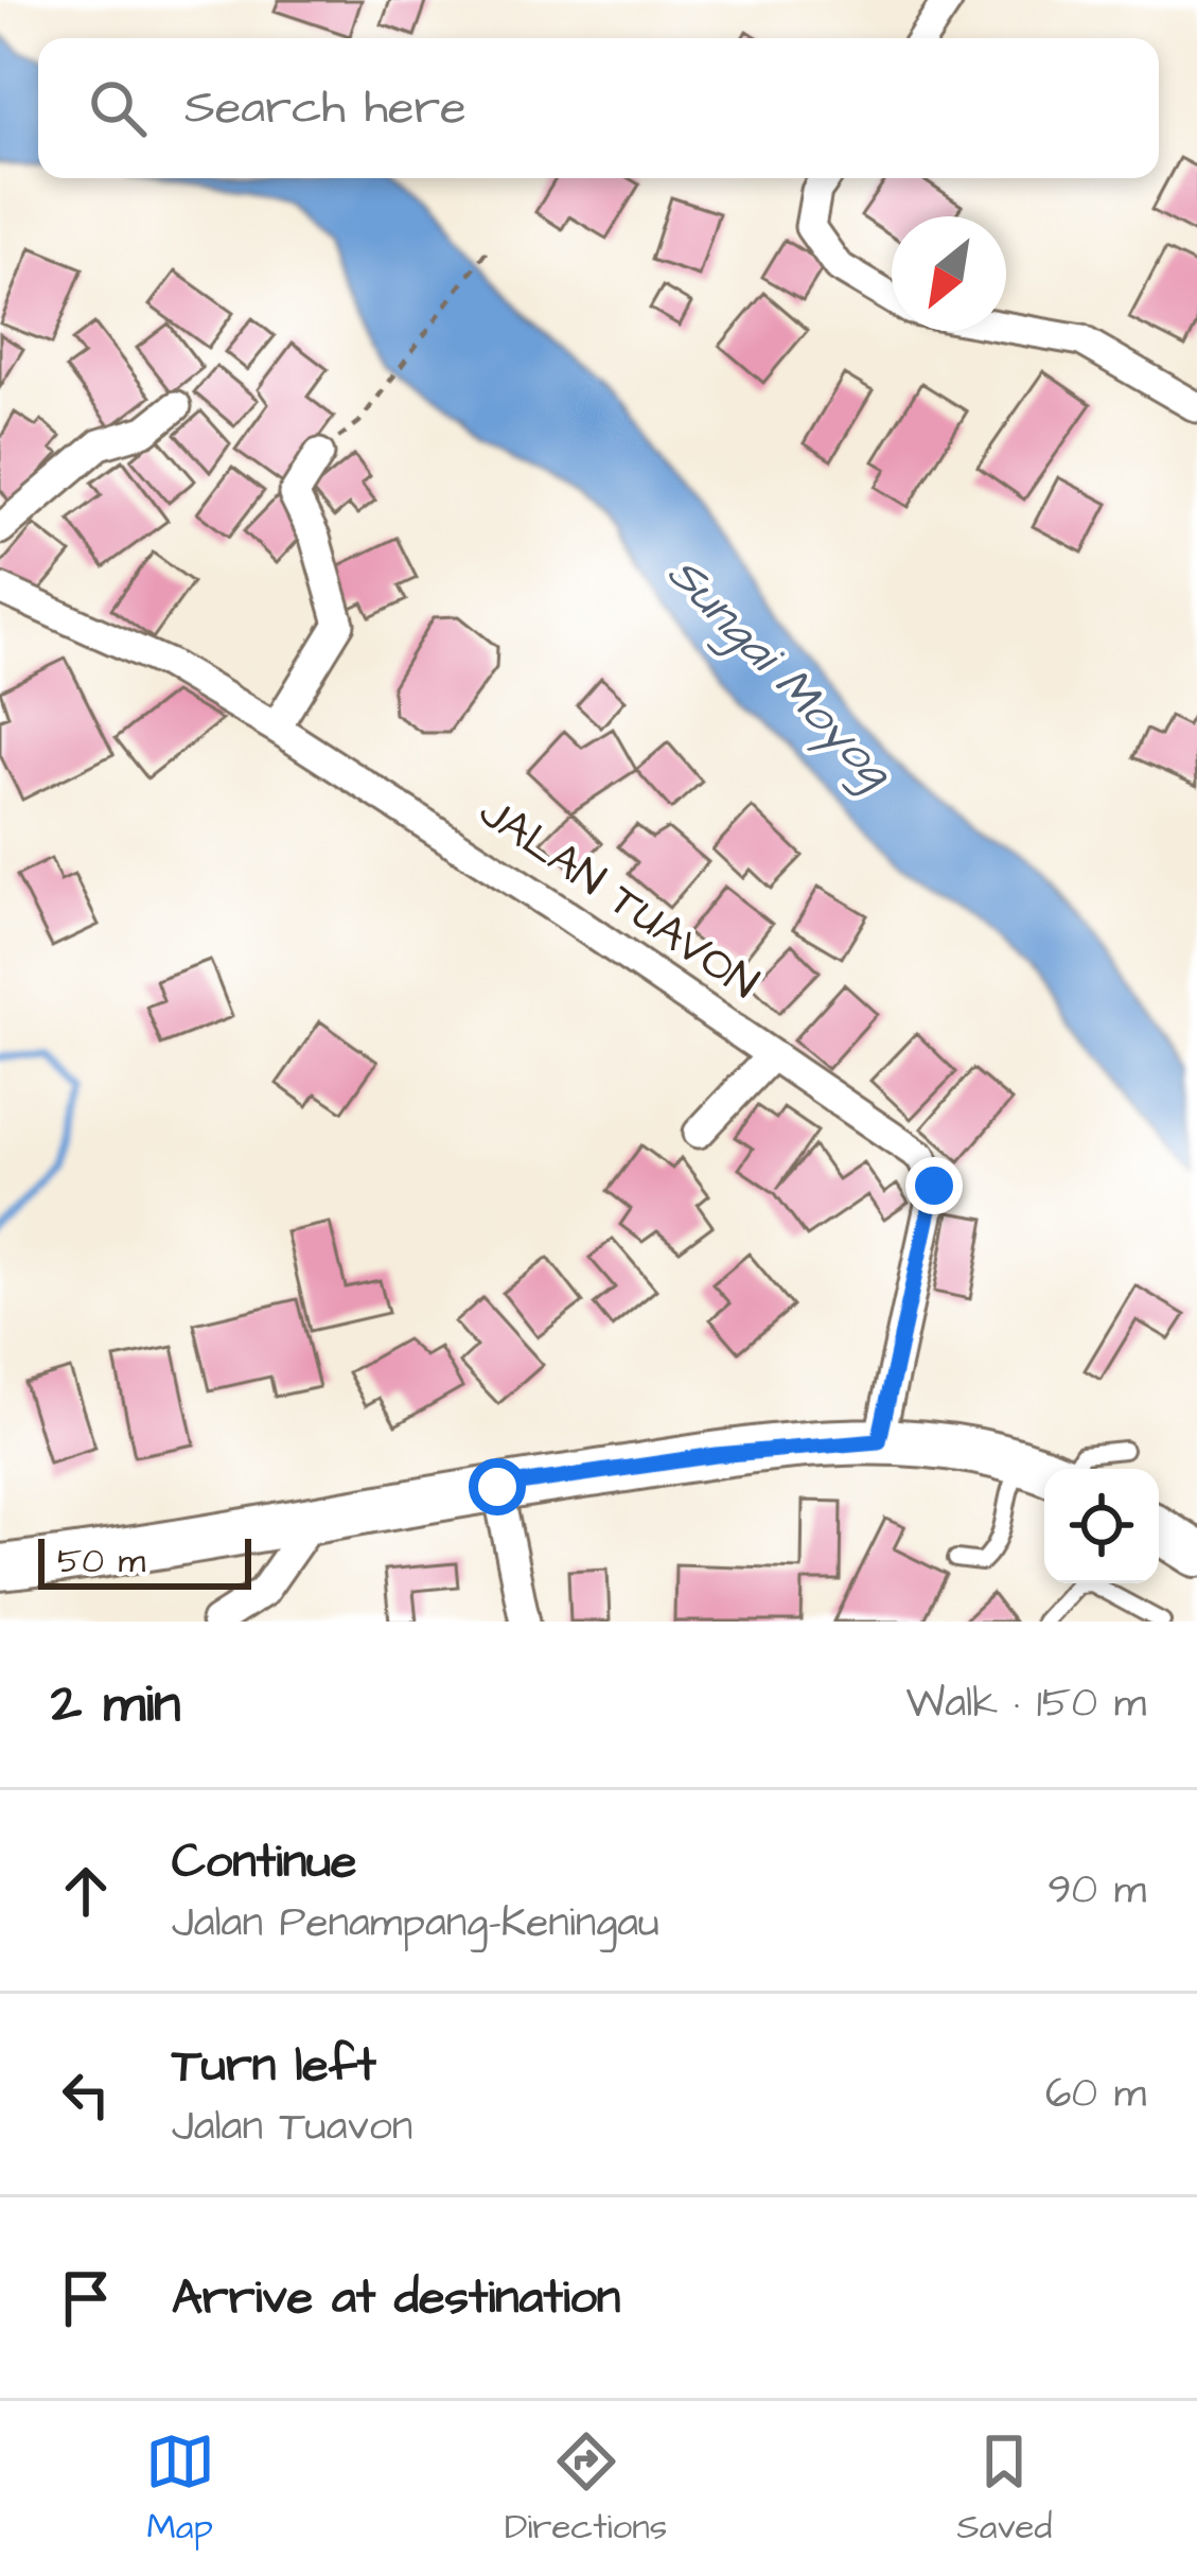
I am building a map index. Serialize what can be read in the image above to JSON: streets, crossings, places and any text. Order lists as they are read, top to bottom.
{
  "streets": {
    "street": ["JALAN TUAVON"]
  },
  "water": ["Sungai Moyog"],
  "scale_bar": "50 m",
  "north": "bottom left",
  "page": {
    "search": "Search here",
    "scale": "50 m",
    "heading": ["2 min", "Walk · 150 m"],
    "list": [
      ["Continue", "Jalan Penampang-Keningau", "90 m"],
      ["Turn left", "Jalan Tuavon", "60 m"],
      "Arrive at destination"
    ],
    "nav": ["Map", "Directions", "Saved"]
  }
}
